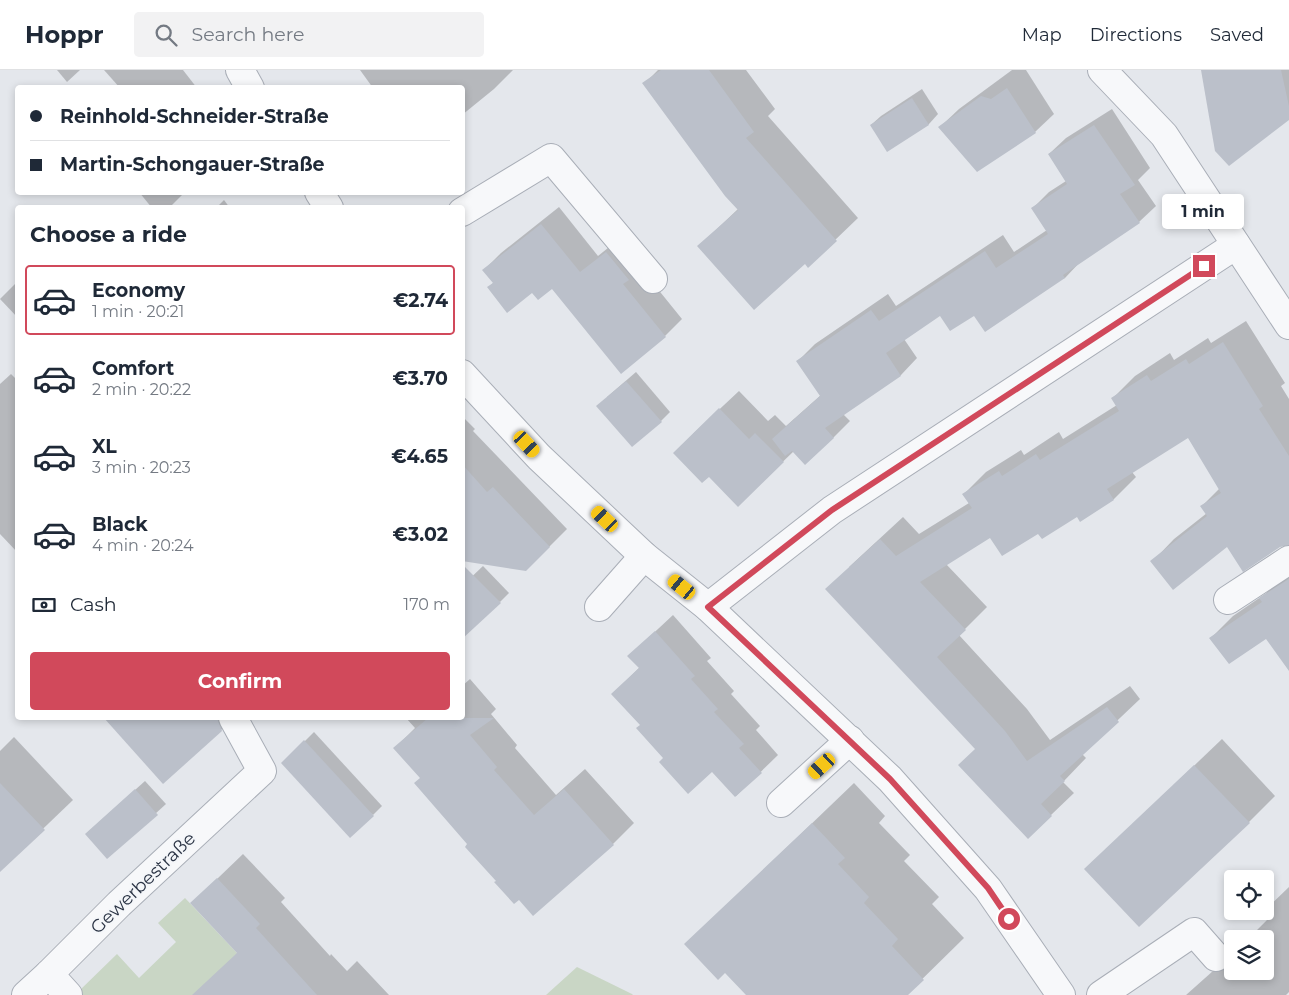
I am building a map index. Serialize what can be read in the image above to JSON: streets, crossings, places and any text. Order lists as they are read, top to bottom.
{
  "streets": {
    "street": ["Gewerbestraße"]
  },
  "page": {
    "header": "Hoppr",
    "search": "Search here",
    "nav": ["Map", "Directions", "Saved"],
    "banner": ["Reinhold-Schneider-Straße", "Martin-Schongauer-Straße"],
    "bubble": "1 min",
    "heading": "Choose a ride",
    "list": [
      {
        "name": "Economy",
        "note": "1 min · 20:21",
        "value": "€2.74"
      },
      {
        "name": "Comfort",
        "note": "2 min · 20:22",
        "value": "€3.70"
      },
      {
        "name": "XL",
        "note": "3 min · 20:23",
        "value": "€4.65"
      },
      {
        "name": "Black",
        "note": "4 min · 20:24",
        "value": "€3.02"
      }
    ],
    "pay": ["Cash", "170 m"],
    "buttons": "Confirm"
  }
}
